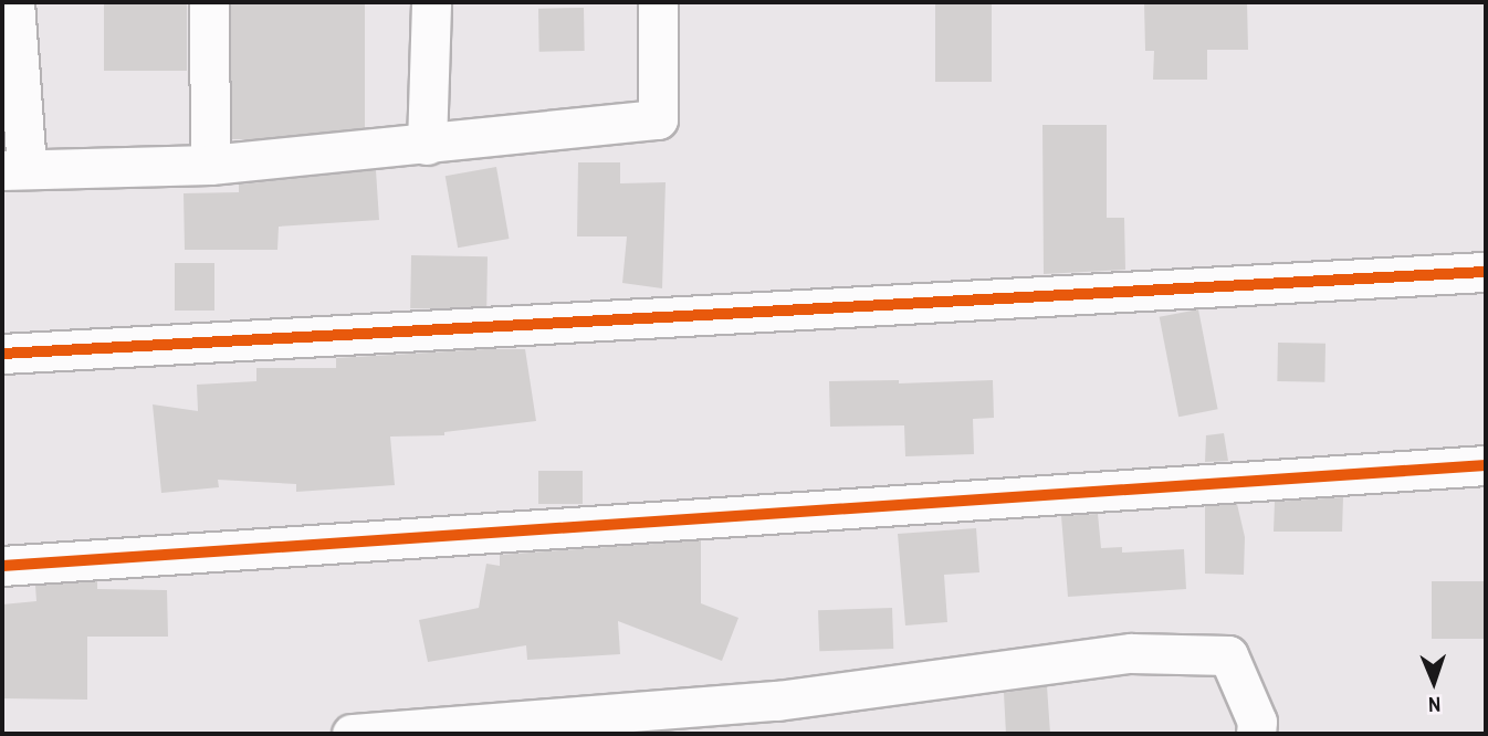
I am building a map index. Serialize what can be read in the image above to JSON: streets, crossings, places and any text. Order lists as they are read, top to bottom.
{
  "north": "bottom"
}
